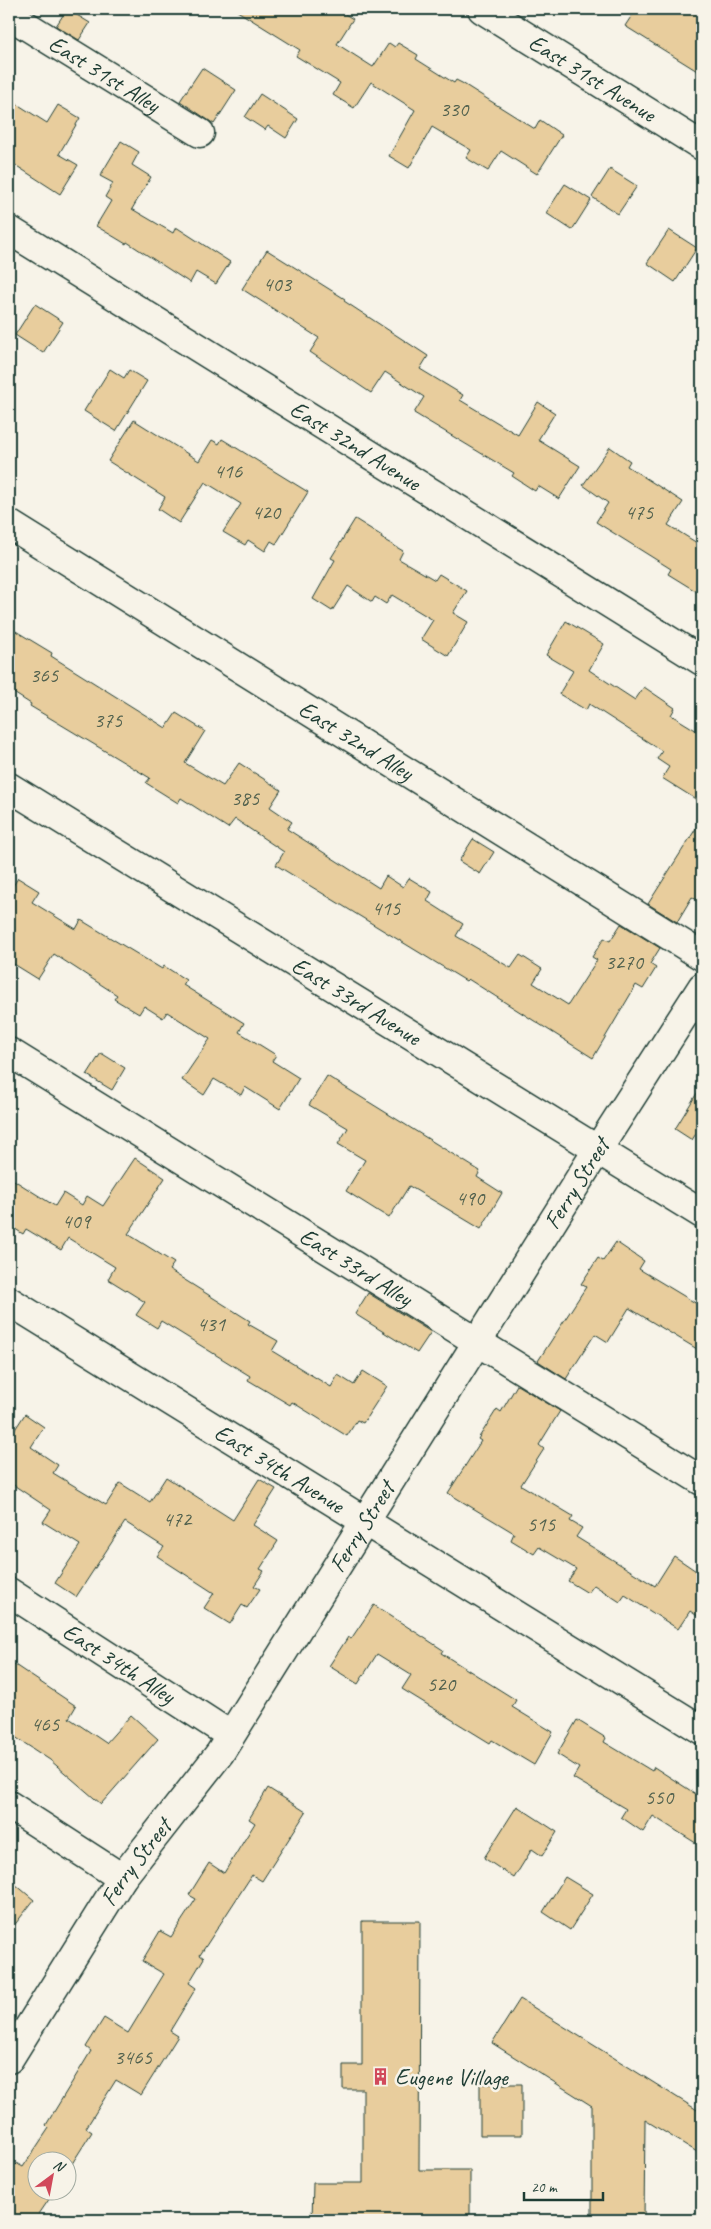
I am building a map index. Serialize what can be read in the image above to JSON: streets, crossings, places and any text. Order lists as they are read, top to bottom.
{
  "streets": {
    "street": [
      "East 31st Alley",
      "East 31st Avenue",
      "East 32nd Avenue",
      "East 32nd Alley",
      "East 33rd Avenue",
      "Ferry Street",
      "East 33rd Alley",
      "East 34th Avenue",
      "East 34th Alley"
    ]
  },
  "crossings": [
    ["East 33rd Avenue", "Ferry Street"],
    ["Ferry Street", "East 33rd Alley"],
    ["Ferry Street", "East 34th Avenue"],
    ["Ferry Street", "East 34th Alley"]
  ],
  "places": {
    "building": ["Eugene Village"]
  },
  "house_numbers": [
    "330",
    "403",
    "416",
    "420",
    "475",
    "365",
    "375",
    "385",
    "415",
    "3270",
    "490",
    "409",
    "431",
    "472",
    "515",
    "520",
    "465",
    "550",
    "3465"
  ],
  "scale_bar": "20 m",
  "north": "top right"
}
